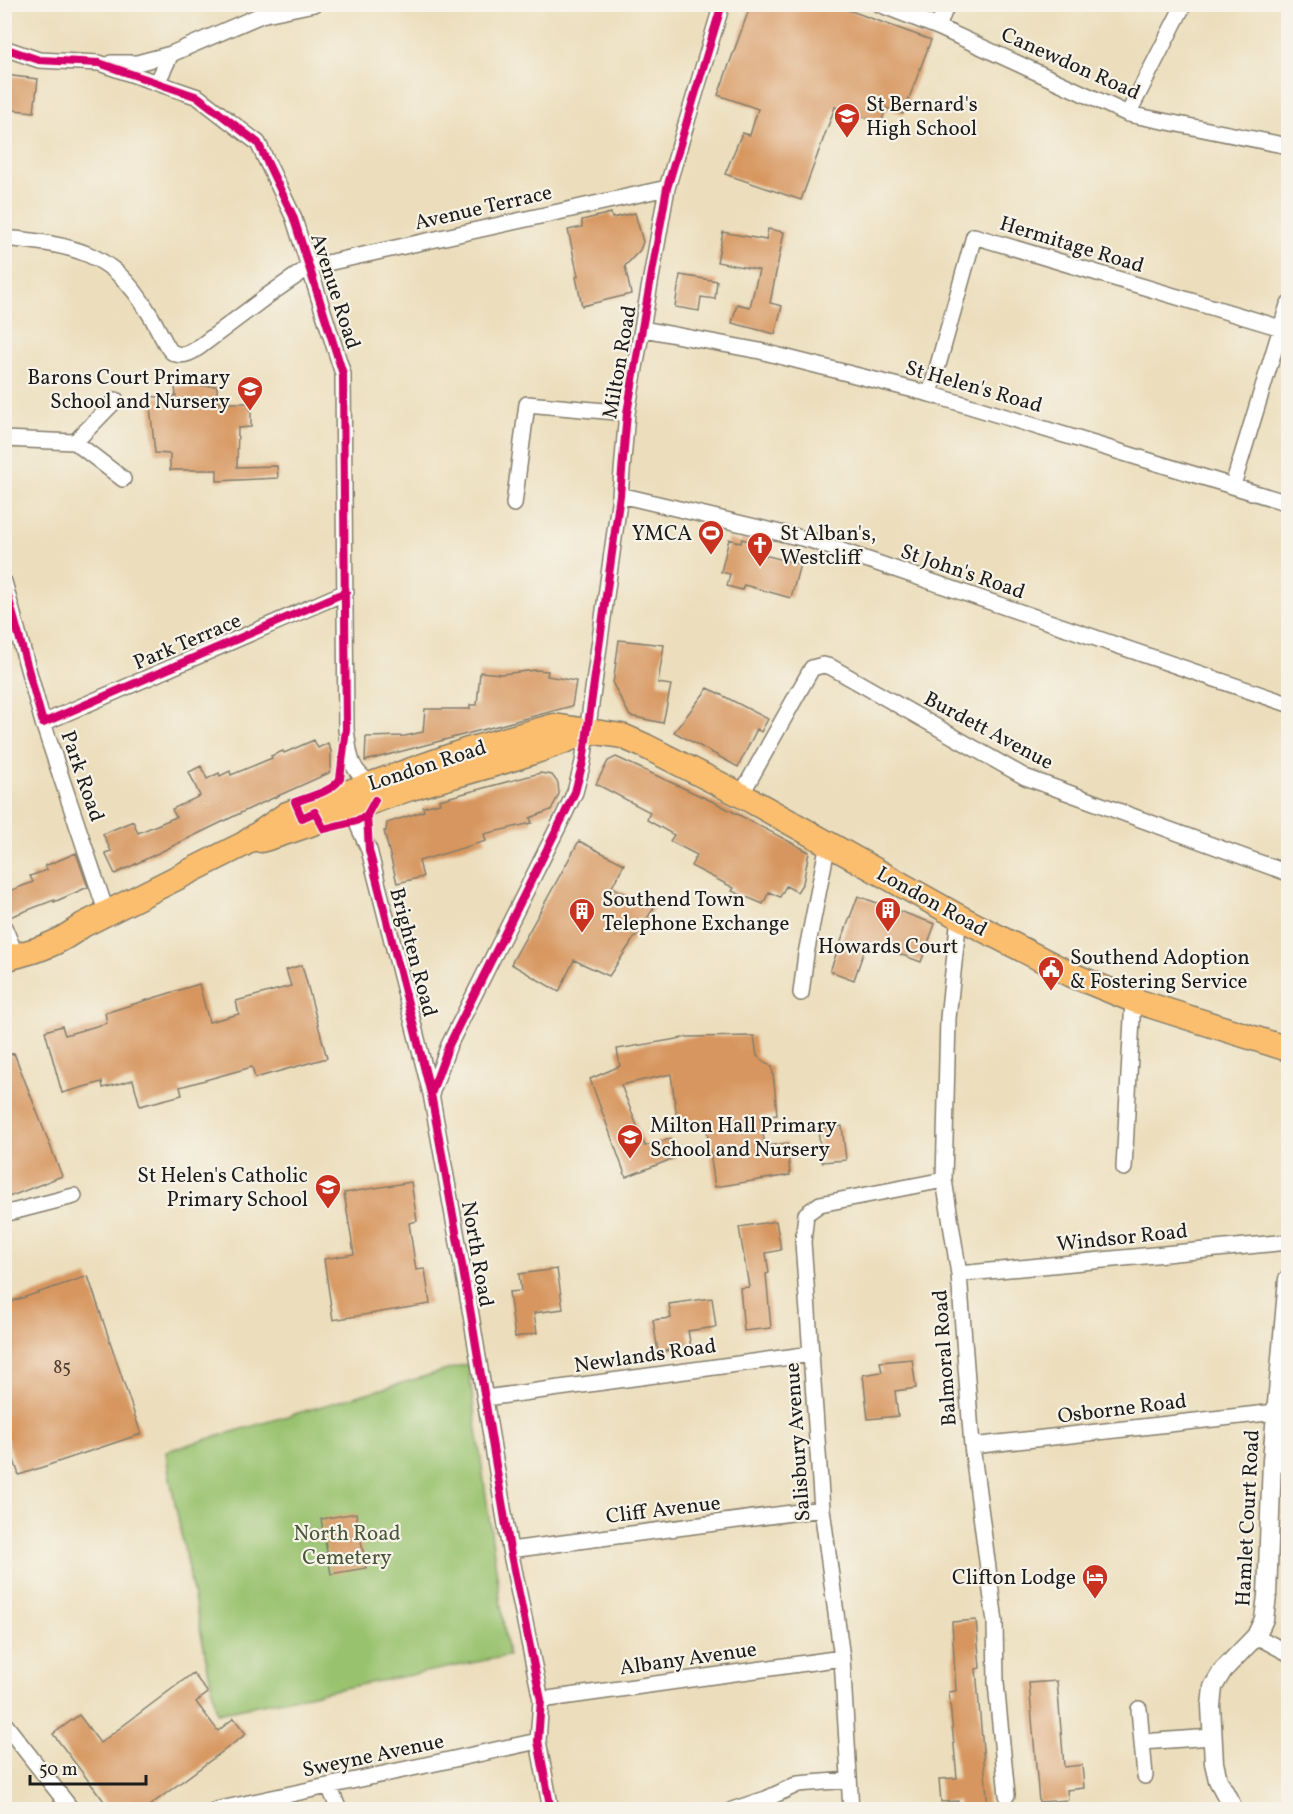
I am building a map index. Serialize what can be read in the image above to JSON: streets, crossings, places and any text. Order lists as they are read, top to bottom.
{
  "streets": {
    "main road": ["London Road"],
    "street": [
      "Canewdon Road",
      "Avenue Terrace",
      "Hermitage Road",
      "Avenue Road",
      "Milton Road",
      "St Helen's Road",
      "St John's Road",
      "Park Terrace",
      "Burdett Avenue",
      "Park Road",
      "Brighten Road",
      "Windsor Road",
      "North Road",
      "Newlands Road",
      "Balmoral Road",
      "Osborne Road",
      "Salisbury Avenue",
      "Cliff Avenue",
      "Hamlet Court Road",
      "Albany Avenue",
      "Sweyne Avenue"
    ]
  },
  "crossings": [
    ["Avenue Terrace", "Avenue Road"],
    ["Avenue Terrace", "Milton Road"],
    ["Hermitage Road", "St Helen's Road"],
    ["Avenue Road", "Park Terrace"],
    ["Avenue Road", "London Road"],
    ["Milton Road", "St Helen's Road"],
    ["Milton Road", "St John's Road"],
    ["Milton Road", "London Road"],
    ["Milton Road", "North Road"],
    ["Park Terrace", "Park Road"],
    ["Burdett Avenue", "London Road"],
    ["London Road", "Park Road"],
    ["London Road", "Brighten Road"],
    ["London Road", "North Road"],
    ["London Road", "Balmoral Road"],
    ["Brighten Road", "North Road"],
    ["Windsor Road", "Balmoral Road"],
    ["North Road", "Newlands Road"],
    ["North Road", "Cliff Avenue"],
    ["North Road", "Albany Avenue"],
    ["North Road", "Sweyne Avenue"],
    ["Newlands Road", "Salisbury Avenue"],
    ["Balmoral Road", "Osborne Road"],
    ["Balmoral Road", "Salisbury Avenue"],
    ["Osborne Road", "Hamlet Court Road"],
    ["Salisbury Avenue", "Cliff Avenue"],
    ["Salisbury Avenue", "Albany Avenue"]
  ],
  "parks": ["North Road Cemetery"],
  "places": {
    "school or university": [
      "St Bernard's High School",
      "Barons Court Primary School and Nursery",
      "Milton Hall Primary School and Nursery",
      "St Helen's Catholic Primary School"
    ],
    "sports": ["YMCA"],
    "church": ["St Alban's, Westcliff"],
    "building": ["Howards Court", "Southend Town Telephone Exchange"],
    "public building": ["Southend Adoption & Fostering Service"],
    "hotel": ["Clifton Lodge"]
  },
  "house_numbers": ["85"],
  "scale_bar": "50 m"
}
